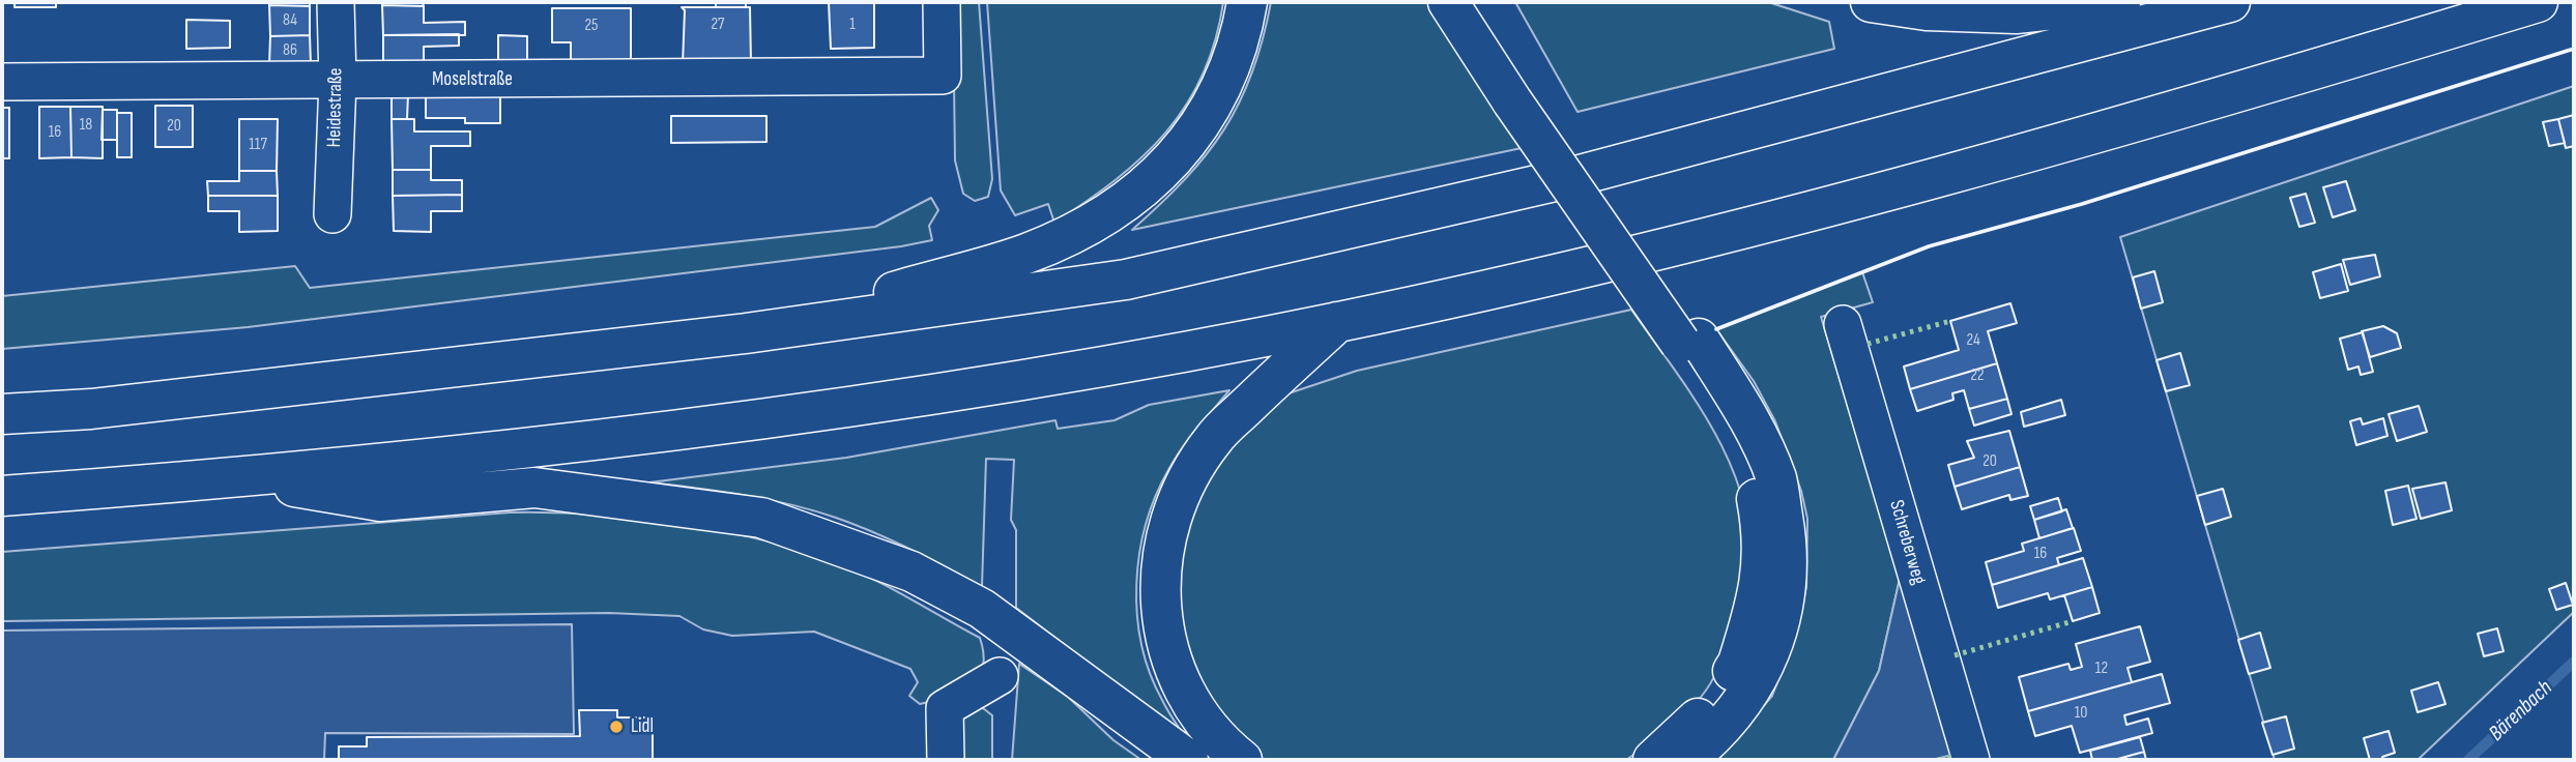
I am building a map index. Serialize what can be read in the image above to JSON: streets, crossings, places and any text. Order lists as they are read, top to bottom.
{
  "streets": {
    "street": ["Moselstraße", "Heidestraße", "Schreberweg"]
  },
  "crossings": [
    ["Moselstraße", "Heidestraße"]
  ],
  "water": ["Bärenbach"],
  "places": ["Lidl"],
  "house_numbers": [
    "84",
    "27",
    "1",
    "25",
    "86",
    "18",
    "20",
    "16",
    "117",
    "24",
    "22",
    "20",
    "16",
    "12",
    "10"
  ]
}
